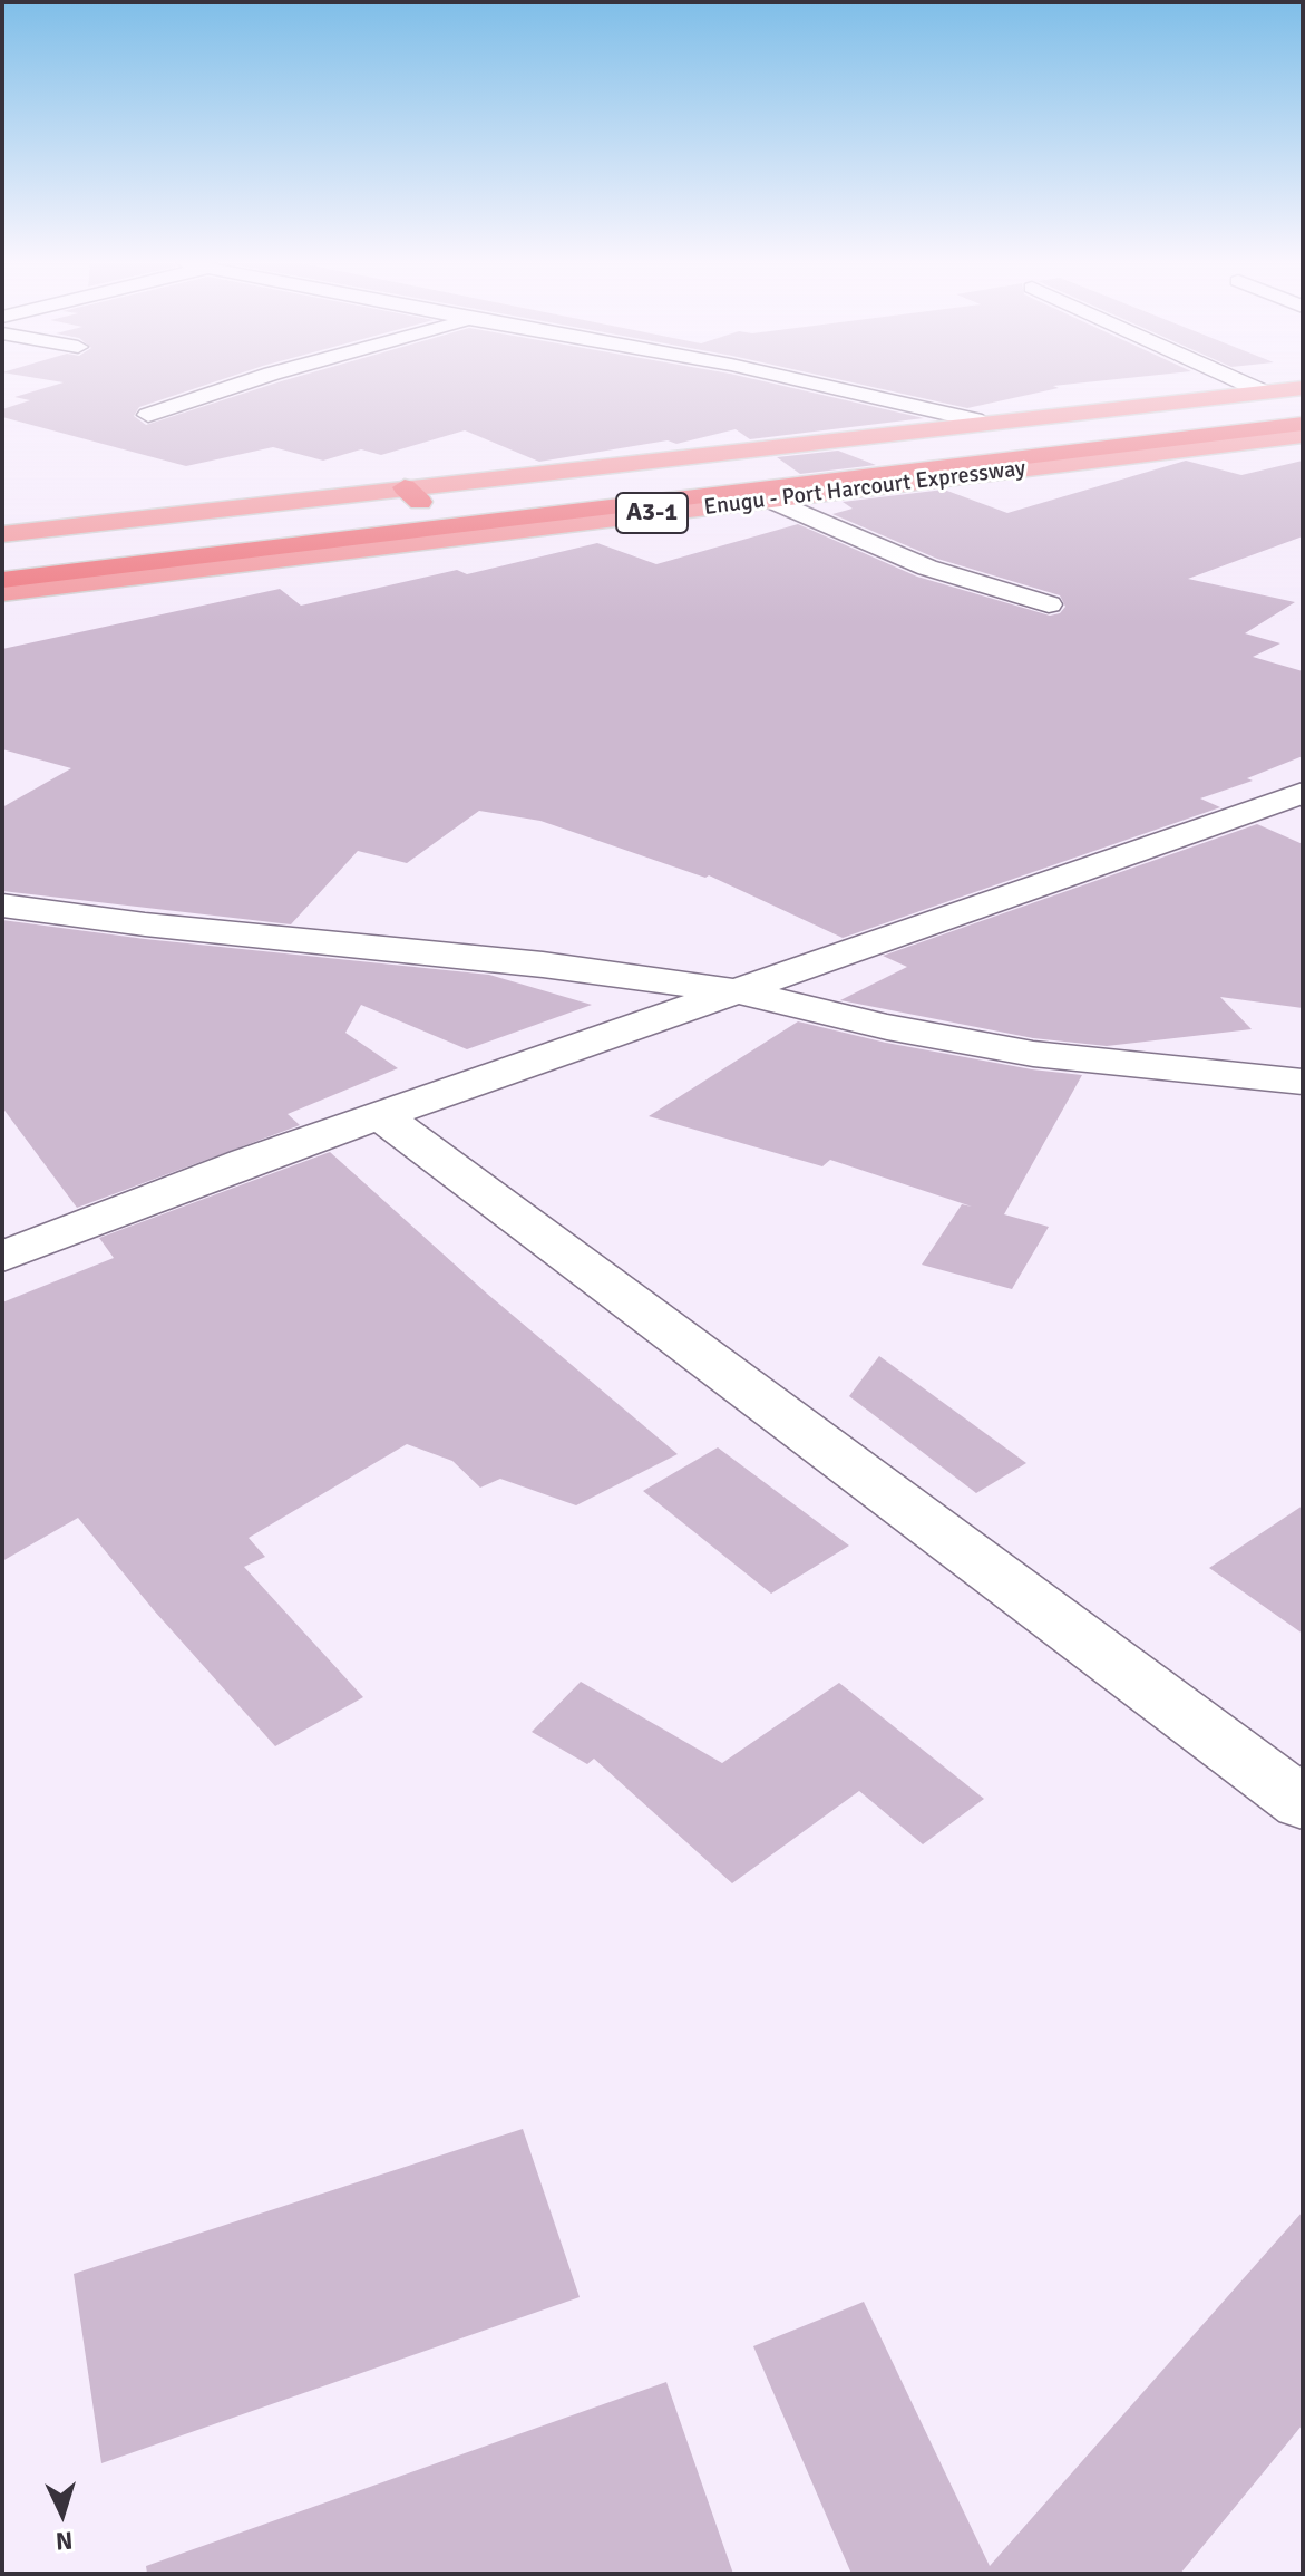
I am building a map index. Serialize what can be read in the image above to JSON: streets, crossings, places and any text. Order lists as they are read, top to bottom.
{
  "streets": {
    "highway": ["Enugu - Port Harcourt Expressway", "A3-1"]
  },
  "north": "bottom"
}
